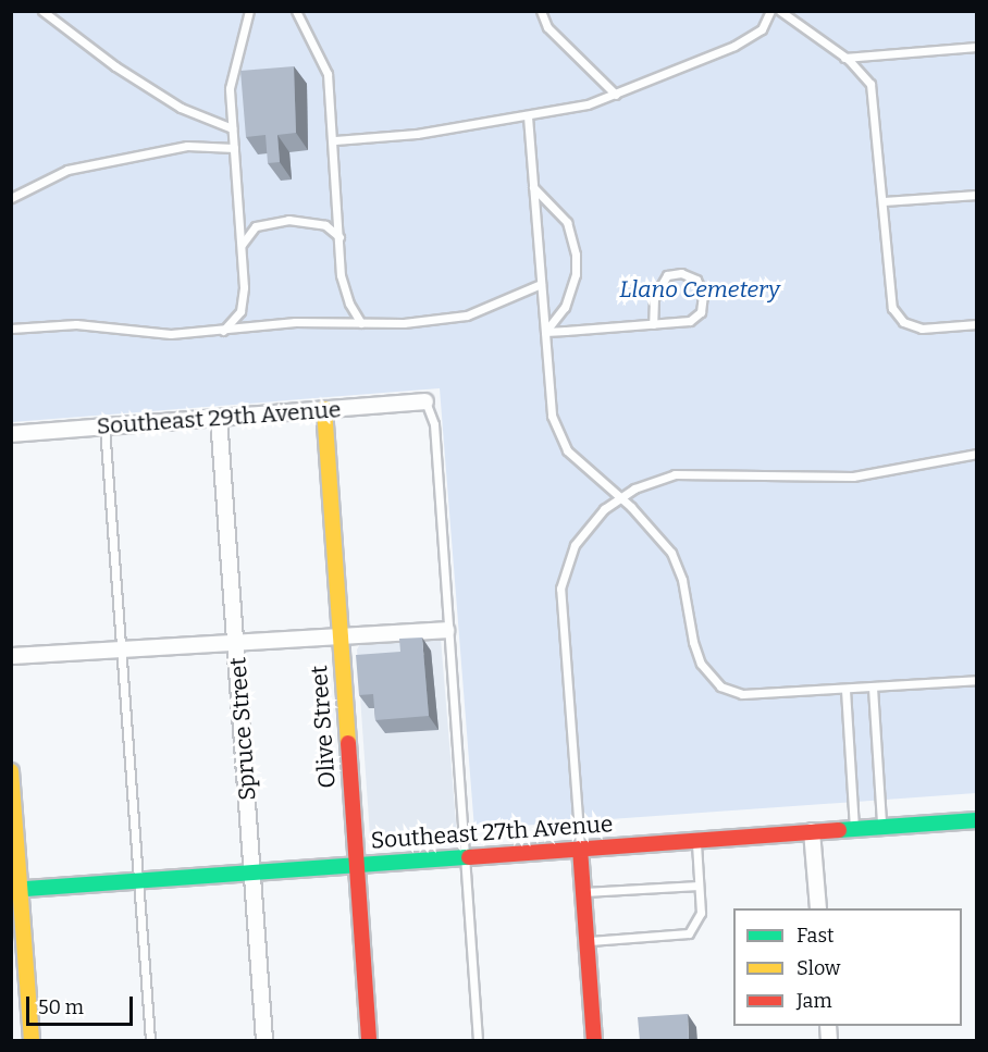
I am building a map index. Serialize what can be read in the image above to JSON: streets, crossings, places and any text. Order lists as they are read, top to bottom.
{
  "streets": {
    "street": [
      "Southeast 29th Avenue",
      "Olive Street",
      "Spruce Street",
      "Southeast 27th Avenue"
    ]
  },
  "crossings": [
    ["Southeast 29th Avenue", "Olive Street"],
    ["Southeast 29th Avenue", "Spruce Street"],
    ["Olive Street", "Southeast 27th Avenue"],
    ["Spruce Street", "Southeast 27th Avenue"]
  ],
  "parks": ["Llano Cemetery"],
  "legend": ["Fast", "Slow", "Jam"],
  "scale_bar": "50 m"
}
